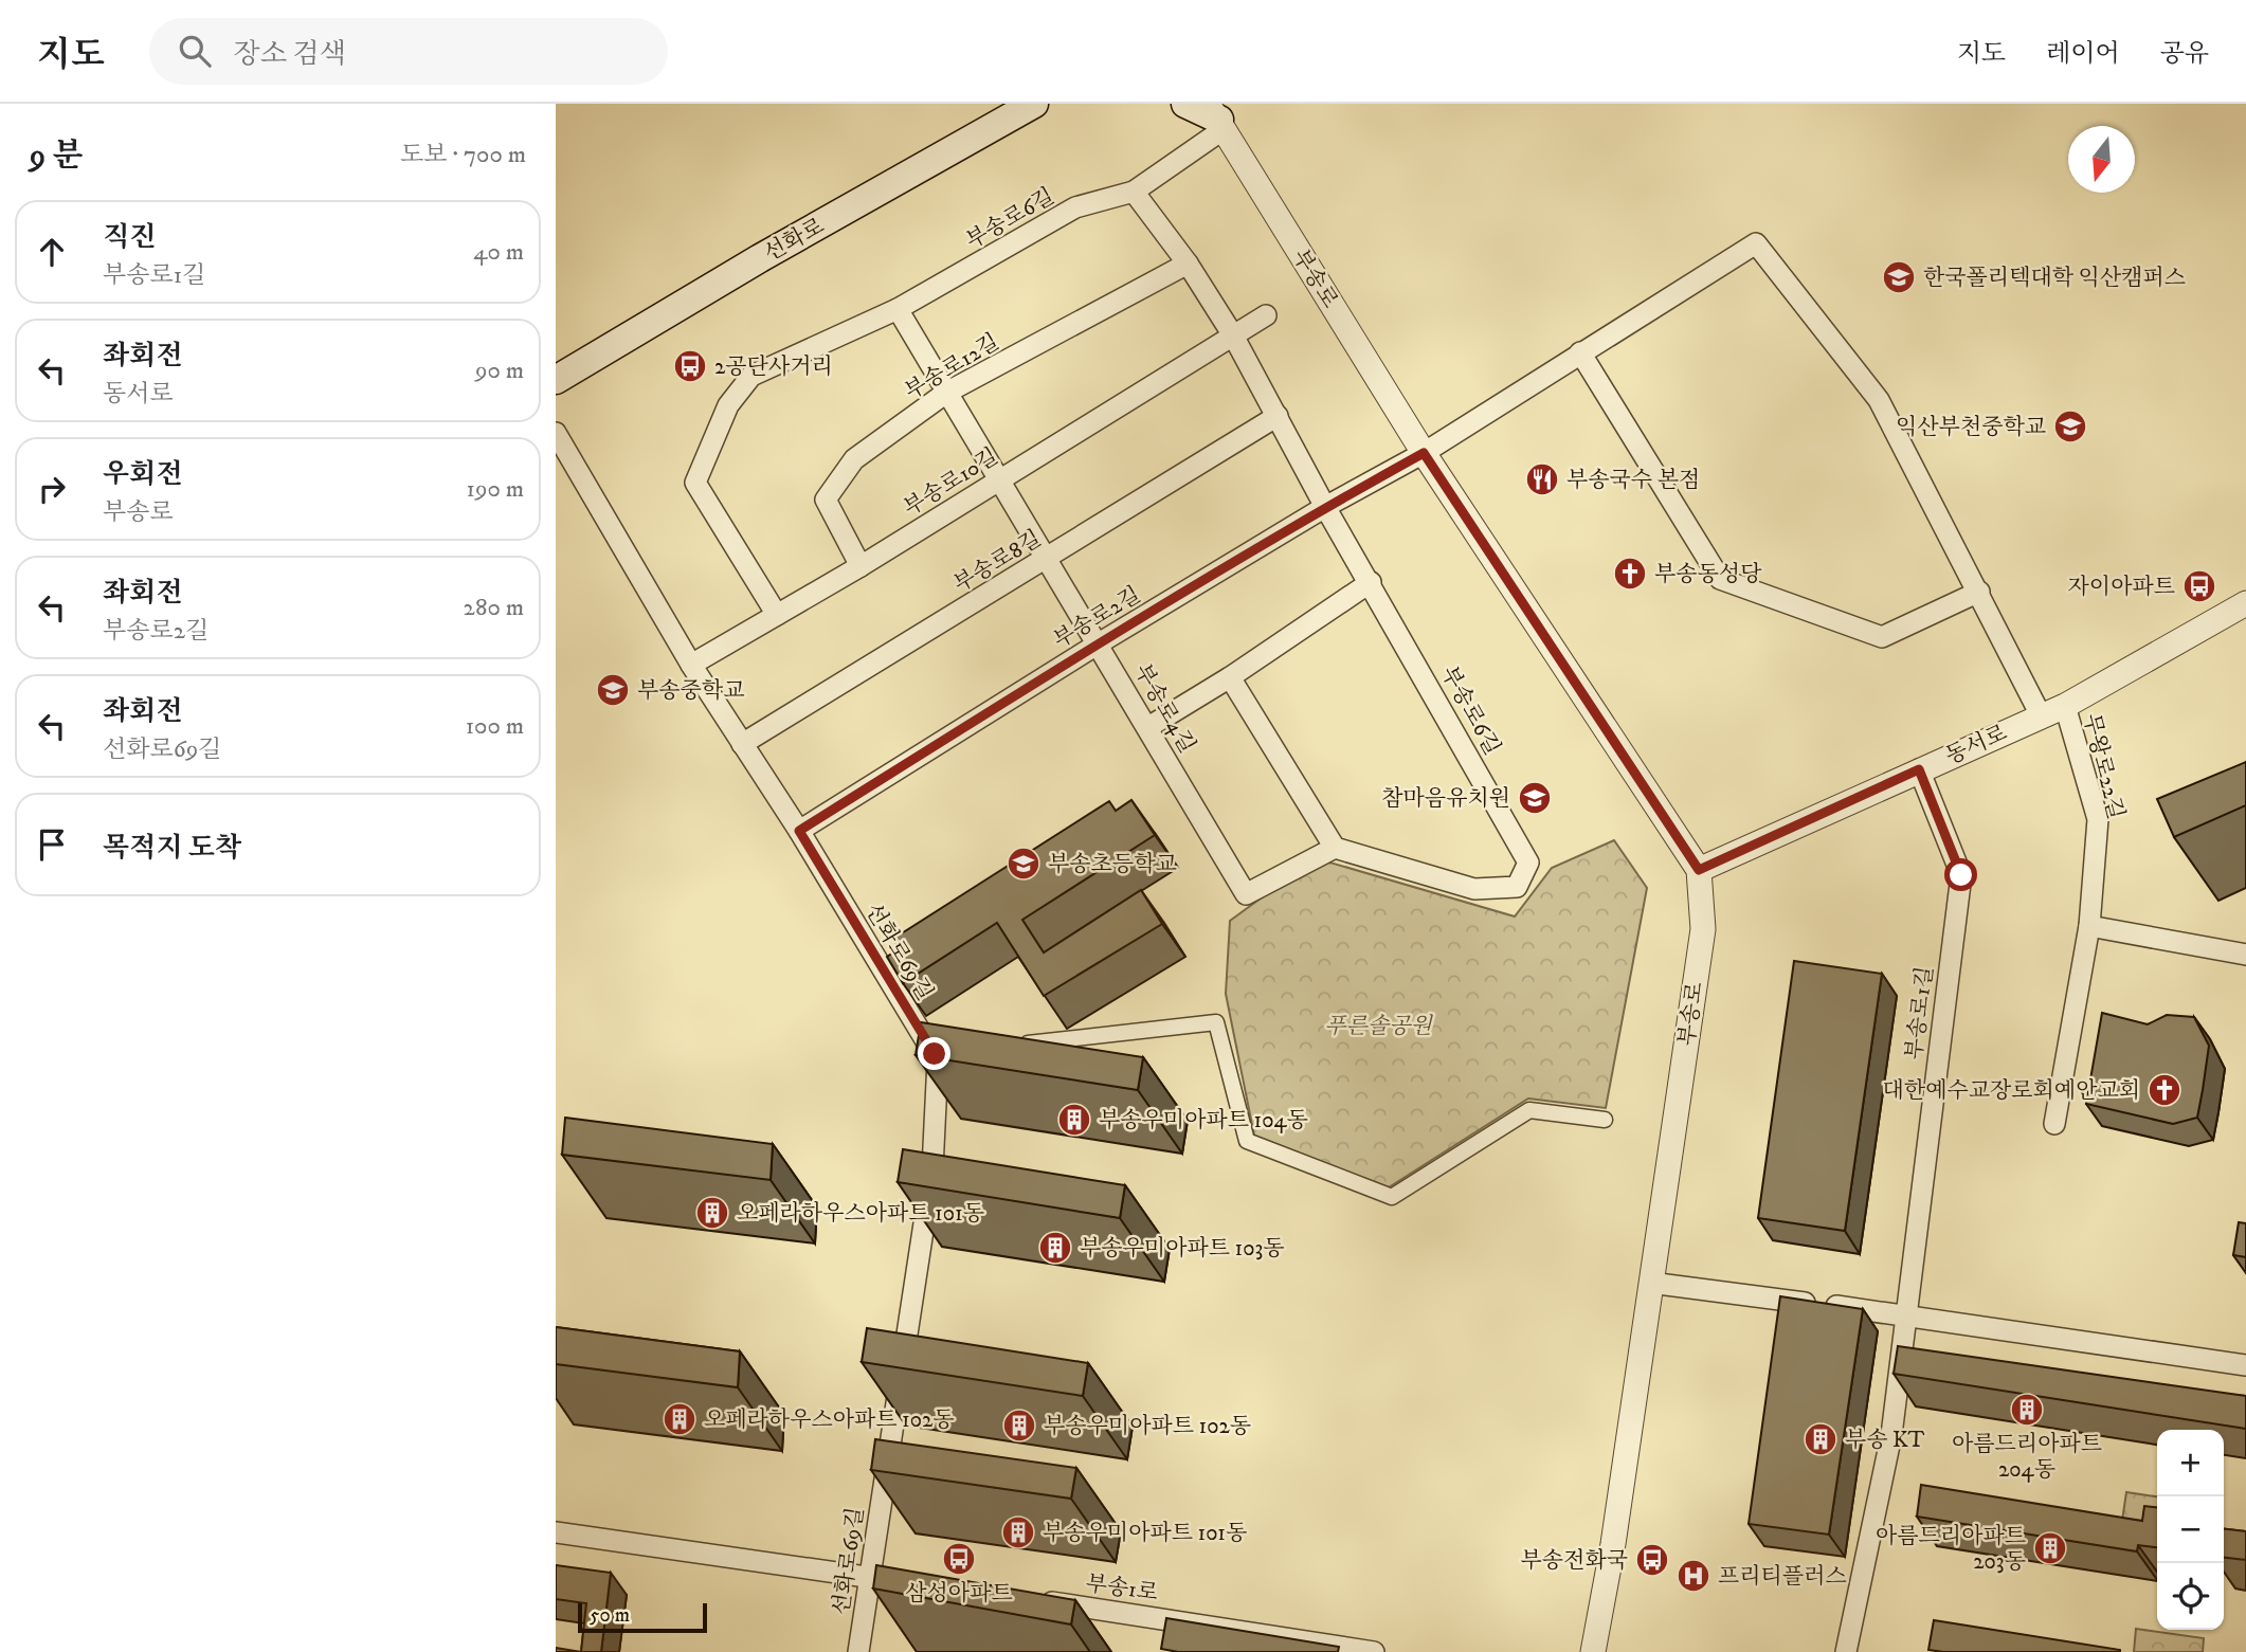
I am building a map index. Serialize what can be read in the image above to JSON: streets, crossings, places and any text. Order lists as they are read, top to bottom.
{
  "streets": {
    "main road": ["선화로"],
    "street": [
      "부송로6길",
      "부송로",
      "부송로12길",
      "부송로10길",
      "부송로8길",
      "부송로2길",
      "부송로4길",
      "동서로",
      "무왕로22길",
      "선화로69길",
      "부송로1길",
      "부송1로"
    ]
  },
  "crossings": [
    ["부송로6길", "부송로12길"],
    ["부송로6길", "부송로10길"],
    ["부송로6길", "부송로8길"],
    ["부송로6길", "부송로2길"],
    ["부송로6길", "부송로4길"],
    ["부송로", "부송로2길"],
    ["부송로", "동서로"],
    ["부송로12길", "부송로10길"],
    ["부송로12길", "부송로4길"],
    ["부송로10길", "부송로4길"],
    ["부송로10길", "선화로69길"],
    ["부송로8길", "부송로4길"],
    ["부송로8길", "선화로69길"],
    ["부송로2길", "부송로4길"],
    ["부송로2길", "선화로69길"],
    ["동서로", "무왕로22길"],
    ["동서로", "부송로1길"]
  ],
  "parks": ["푸른솔공원"],
  "places": {
    "school or university": [
      "한국폴리텍대학 익산캠퍼스",
      "익산부천중학교",
      "부송중학교",
      "참마음유치원",
      "부송초등학교"
    ],
    "bus stop": [
      "2공단사거리",
      "자이아파트",
      "삼성아파트",
      "부송전화국"
    ],
    "restaurant": ["부송국수 본점"],
    "church": ["부송동성당", "대한예수교장로회예안교회"],
    "building": [
      "부송우미아파트 104동",
      "오페라하우스아파트 101동",
      "부송우미아파트 103동",
      "아름드리아파트 204동",
      "오페라하우스아파트 102동",
      "부송우미아파트 102동",
      "부송 KT",
      "부송우미아파트 101동",
      "아름드리아파트 203동"
    ],
    "hospital": ["프리티플러스"]
  },
  "scale_bar": "50 m",
  "north": "bottom",
  "page": {
    "header": "지도",
    "search": "장소 검색",
    "nav": ["지도", "레이어", "공유"],
    "heading": ["9 분", "도보 · 700 m"],
    "list": [
      ["직진", "부송로1길", "40 m"],
      ["좌회전", "동서로", "90 m"],
      ["우회전", "부송로", "190 m"],
      ["좌회전", "부송로2길", "280 m"],
      ["좌회전", "선화로69길", "100 m"],
      "목적지 도착"
    ],
    "map_buttons": ["+", "−"],
    "scale": "50 m"
  }
}
